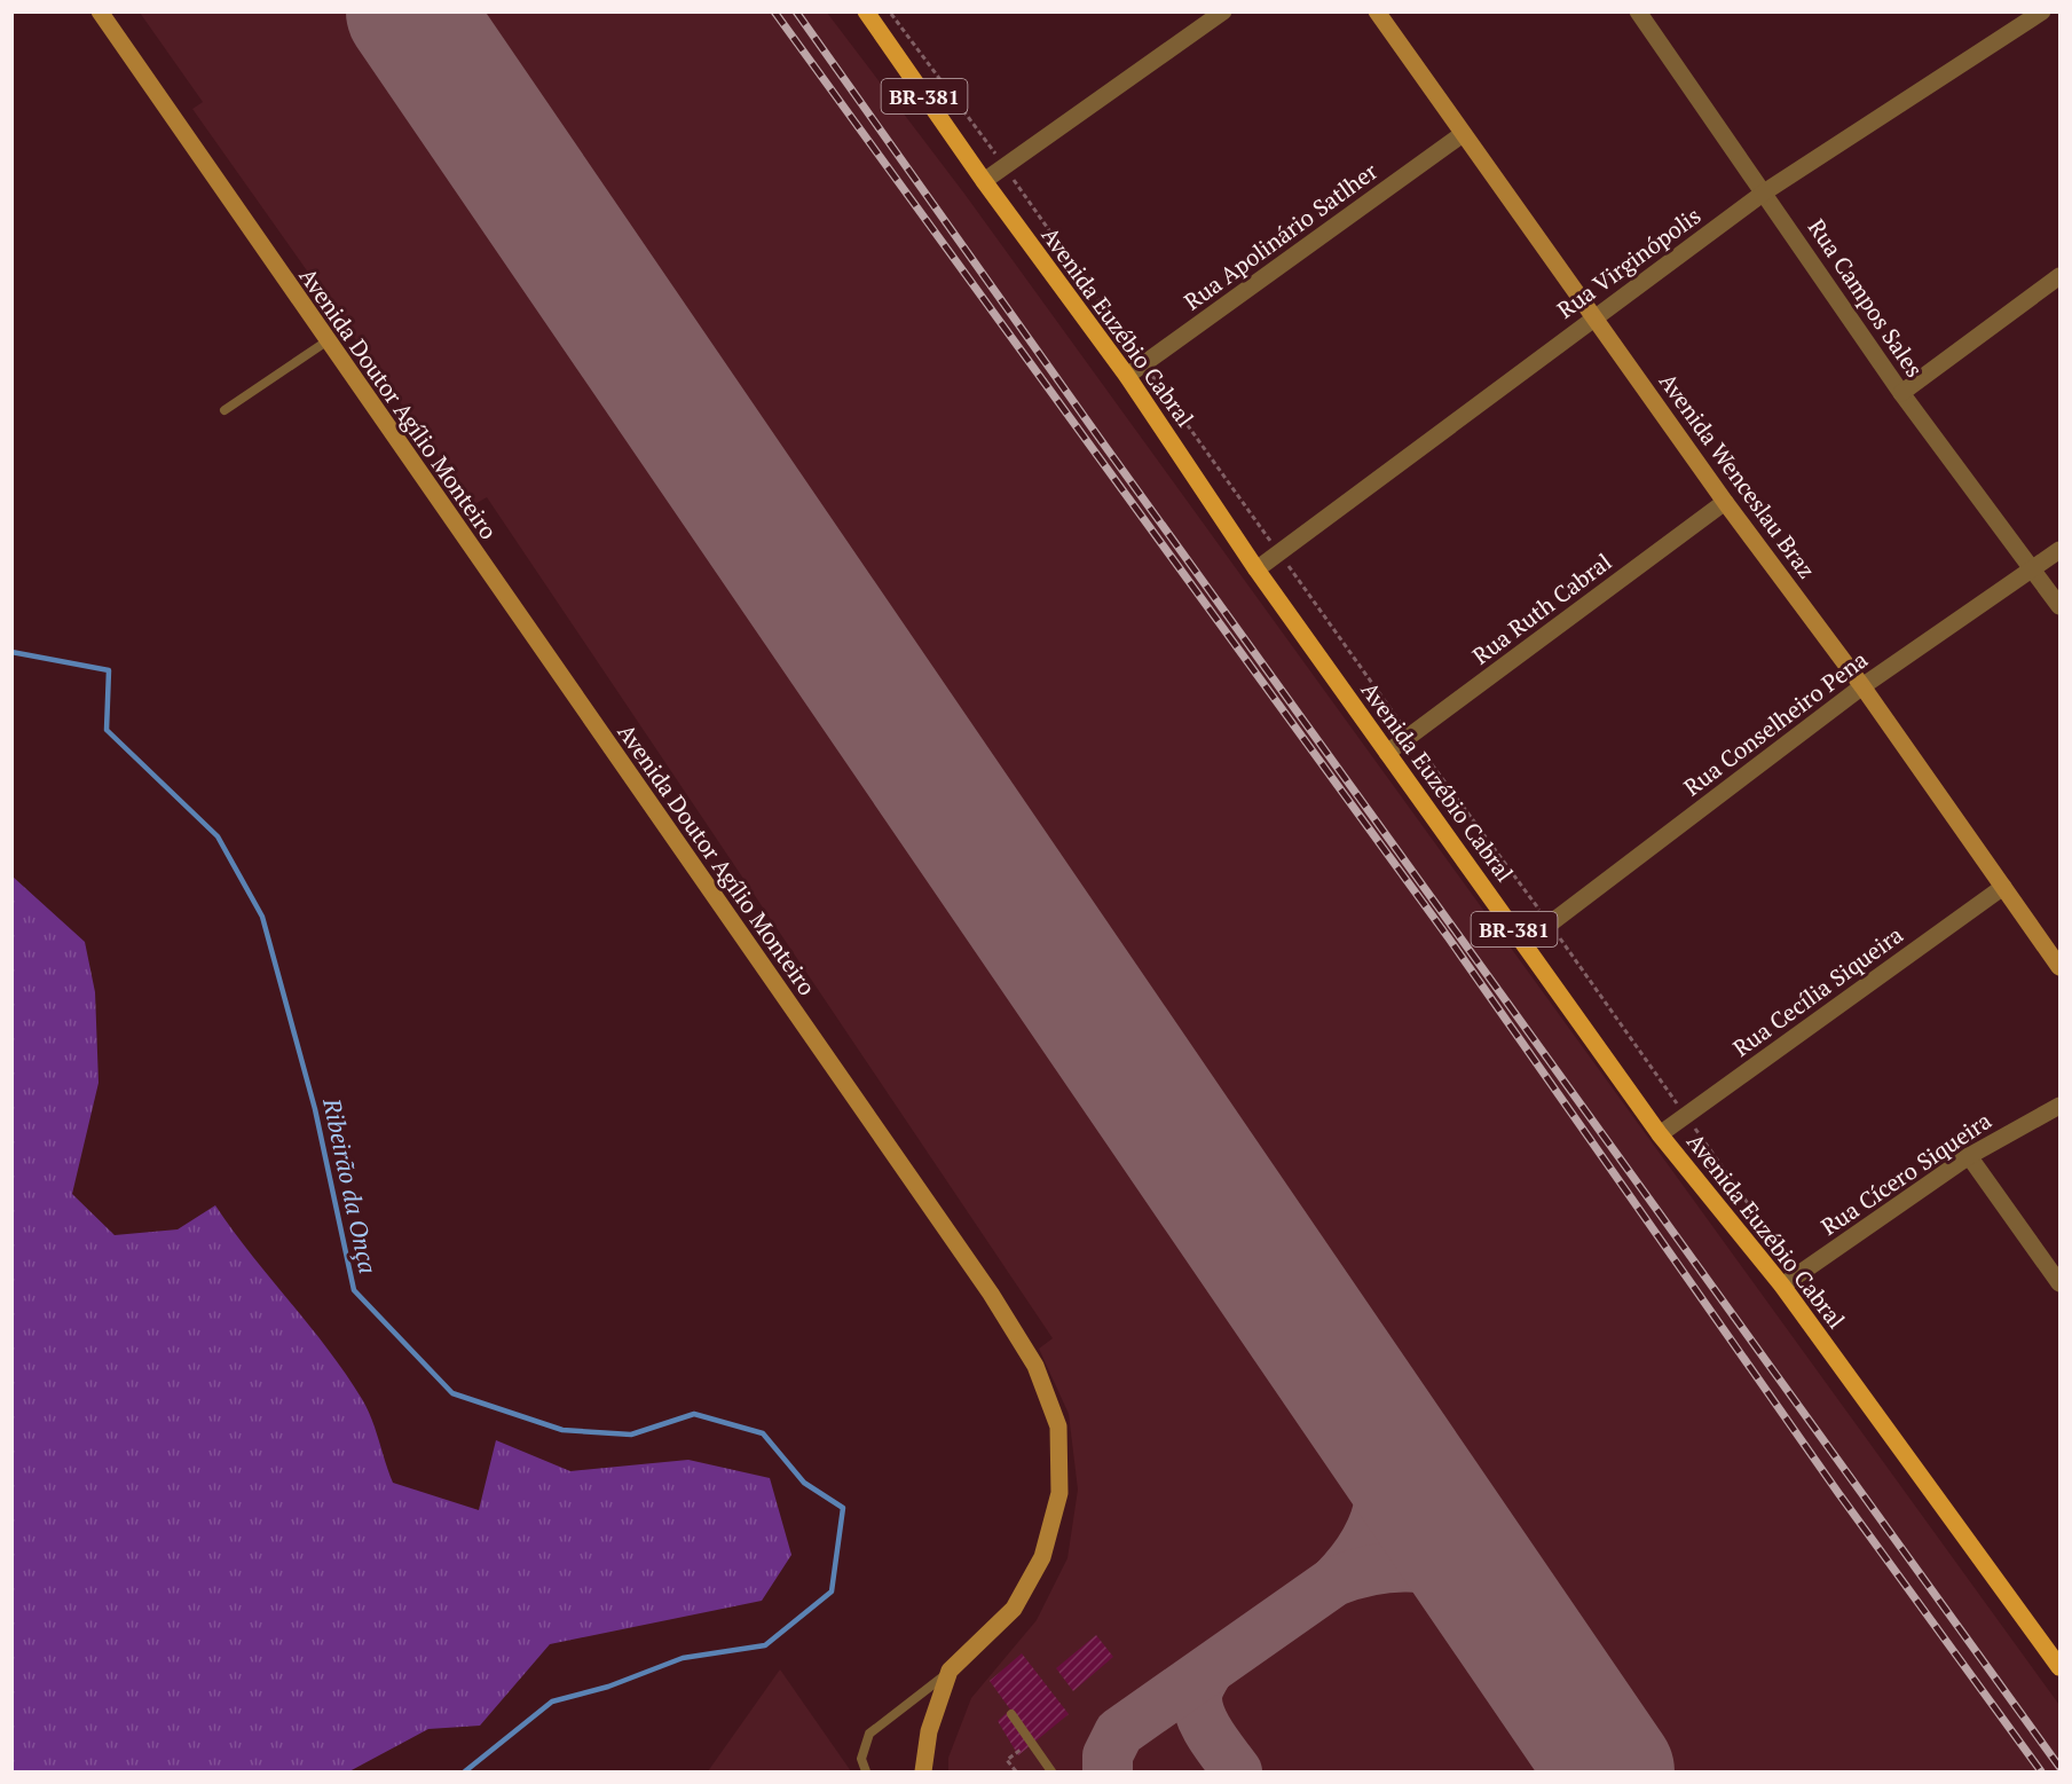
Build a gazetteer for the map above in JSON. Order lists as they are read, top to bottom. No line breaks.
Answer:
{"streets":{"main road":["BR-381","Avenida Euzébio Cabral"],"street":["Rua Apolinário Satlher","Rua Virginópolis","Rua Campos Sales","Avenida Doutor Agílio Monteiro","Avenida Wenceslau Braz","Rua Ruth Cabral","Rua Conselheiro Pena","Rua Cecília Siqueira","Rua Cícero Siqueira"]},"crossings":[["Rua Apolinário Satlher","Avenida Euzébio Cabral"],["Rua Apolinário Satlher","Avenida Wenceslau Braz"],["Rua Virginópolis","Rua Campos Sales"],["Rua Virginópolis","Avenida Euzébio Cabral"],["Rua Virginópolis","Avenida Wenceslau Braz"],["Rua Campos Sales","Rua Conselheiro Pena"],["Avenida Euzébio Cabral","Rua Ruth Cabral"],["Avenida Euzébio Cabral","Rua Conselheiro Pena"],["Avenida Euzébio Cabral","Rua Cecília Siqueira"],["Avenida Euzébio Cabral","Rua Cícero Siqueira"],["Avenida Wenceslau Braz","Rua Ruth Cabral"],["Avenida Wenceslau Braz","Rua Conselheiro Pena"],["Avenida Wenceslau Braz","Rua Cecília Siqueira"]],"water":["Ribeirão da Onça"]}
